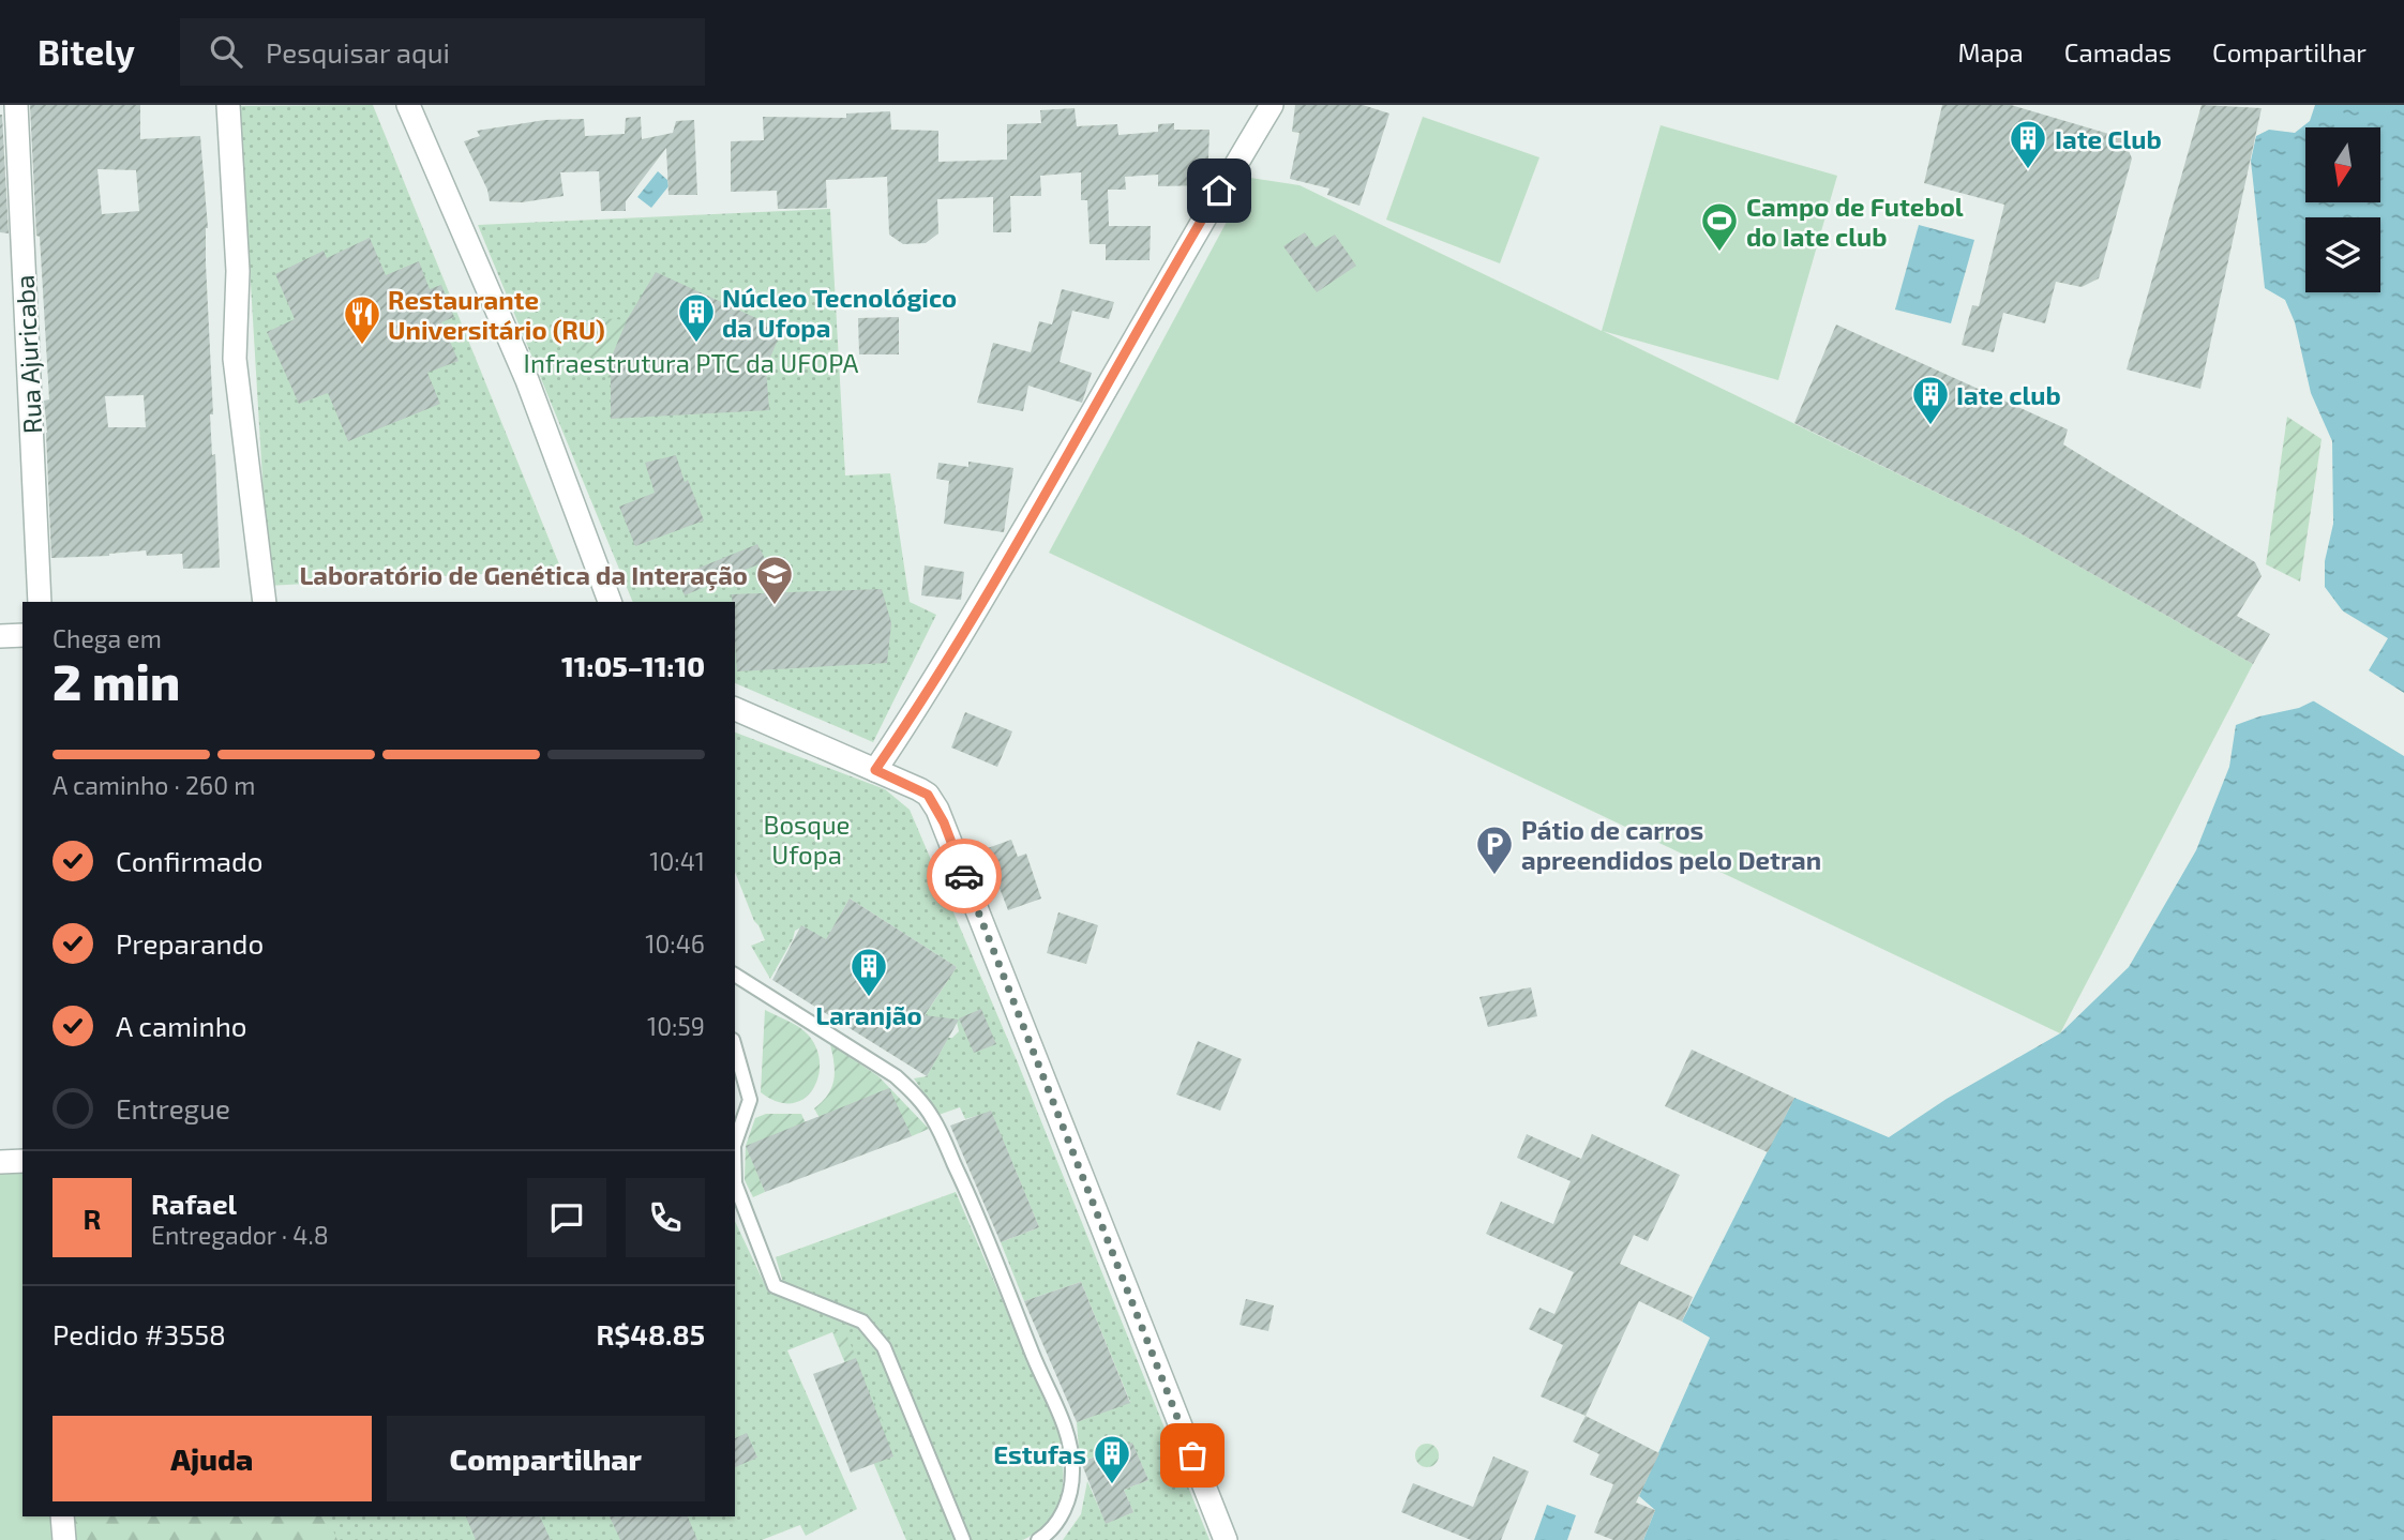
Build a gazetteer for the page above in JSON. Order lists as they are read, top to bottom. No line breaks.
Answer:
{"streets":{"street":["Rua Ajuricaba"]},"parks":["Infraestrutura PTC da UFOPA","Bosque Ufopa"],"places":{"building":["Iate Club","Núcleo Tecnológico da Ufopa","Iate club","Laranjão","Estufas"],"sports":["Campo de Futebol do Iate club"],"restaurant":["Restaurante Universitário (RU)"],"school or university":["Laboratório de Genética da Interação"],"parking":["Pátio de carros apreendidos pelo Detran"]},"north":"bottom","page":{"header":"Bitely","search":"Pesquisar aqui","nav":["Mapa","Camadas","Compartilhar"],"heading":["2 min","Chega em","11:05–11:10"],"panel":["Rafael","Entregador · 4.8","Pedido #3558","R$48.85"],"bar":"A caminho · 260 m","list":[["Confirmado","10:41"],["Preparando","10:46"],["A caminho","10:59"],"Entregue"],"round":"R","buttons":["Ajuda","Compartilhar"]}}
